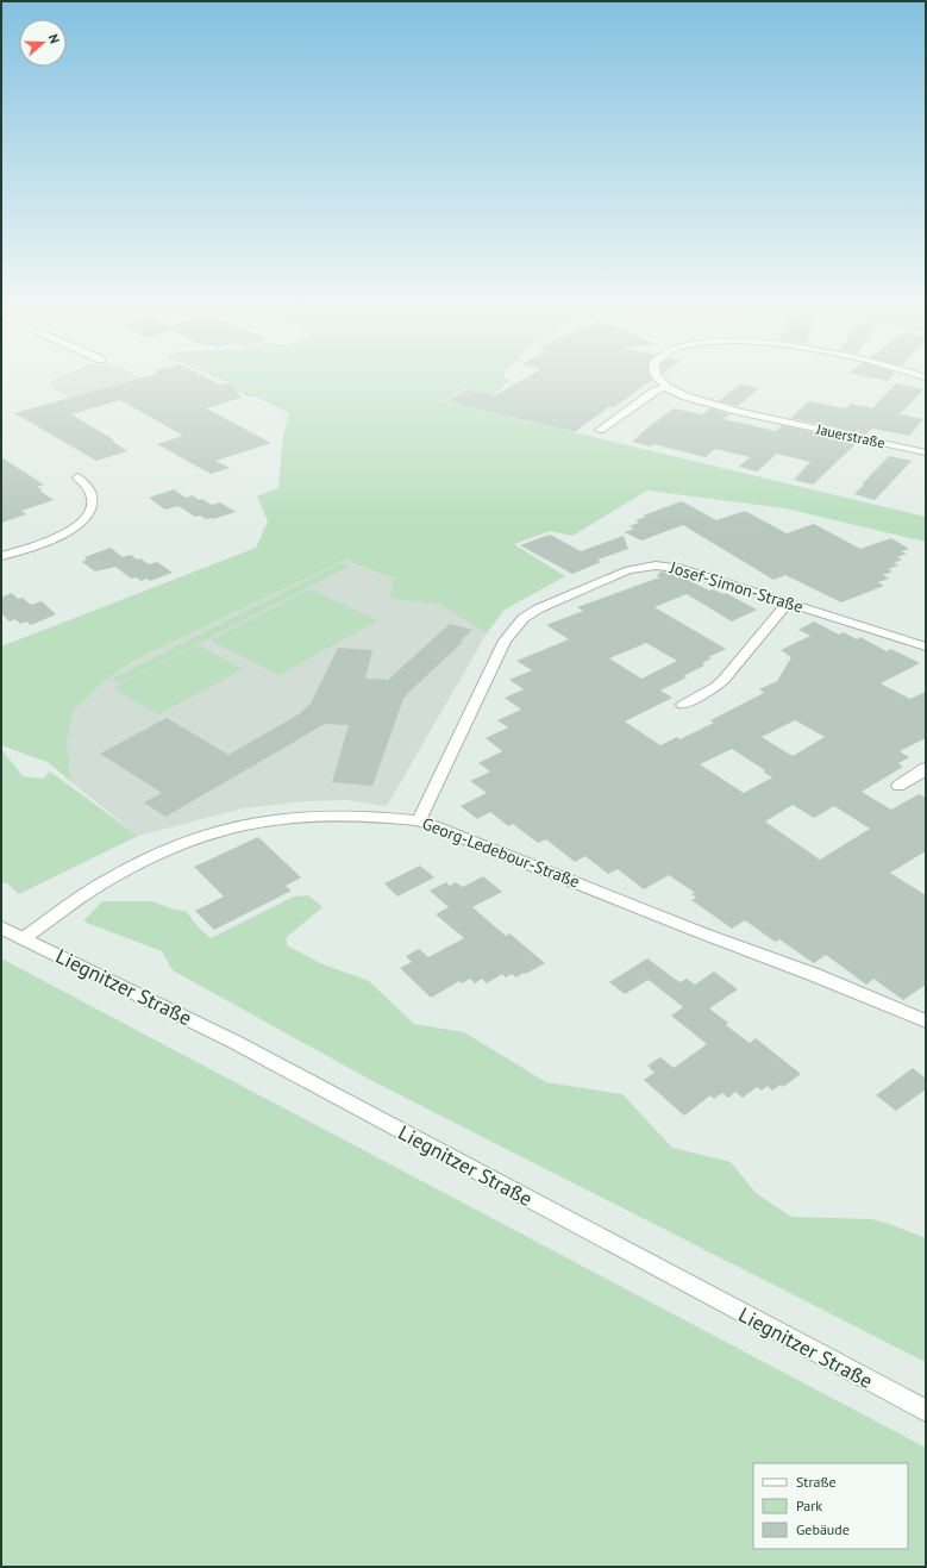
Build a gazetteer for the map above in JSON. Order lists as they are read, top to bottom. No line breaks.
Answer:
{"streets":{"street":["Jauerstraße","Josef-Simon-Straße","Georg-Ledebour-Straße","Liegnitzer Straße"]},"crossings":[["Josef-Simon-Straße","Georg-Ledebour-Straße"],["Georg-Ledebour-Straße","Liegnitzer Straße"]],"legend":["Straße","Park","Gebäude"],"north":"right"}
